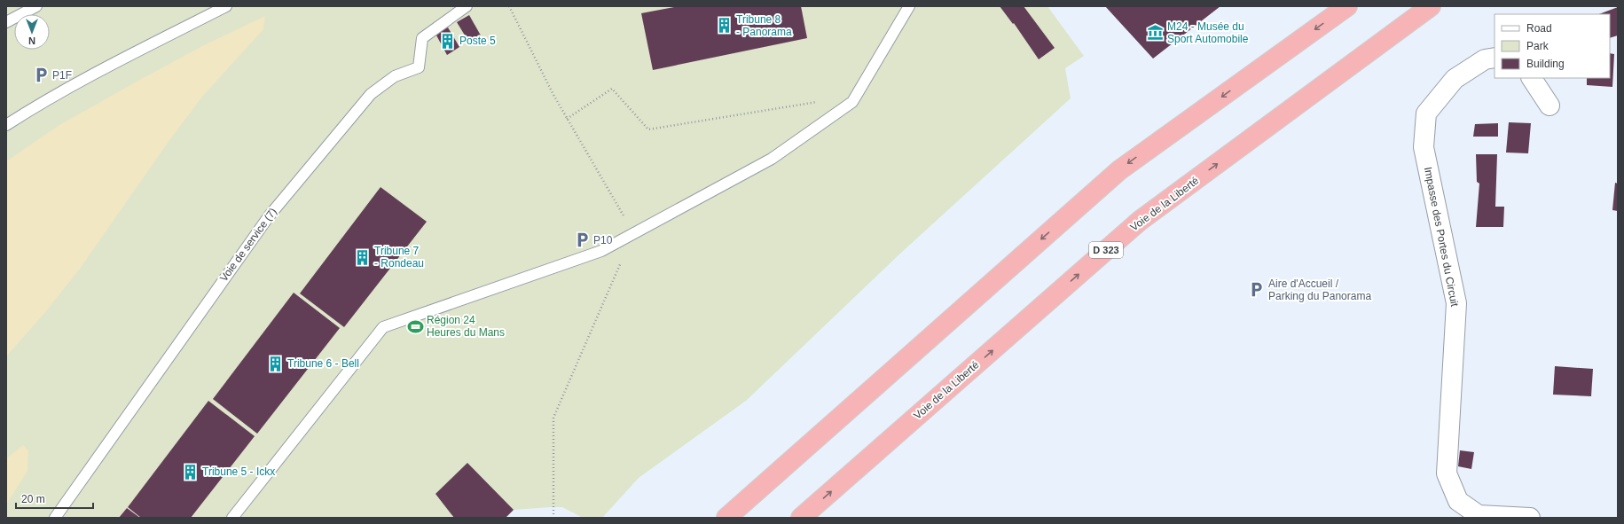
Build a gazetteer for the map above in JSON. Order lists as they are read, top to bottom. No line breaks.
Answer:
{"streets":{"highway":["Voie de la Liberté","D 323"],"street":["Impasse des Portes du Circuit"],"lane":["Voie de service (7)"]},"places":{"building":["Tribune 8 - Panorama","Poste 5","Tribune 7 - Rondeau","Tribune 6 - Bell","Tribune 5 - Ickx"],"museum":["M24 - Musée du Sport Automobile"],"parking":["P1F","P10","Aire d'Accueil / Parking du Panorama"],"sports":["Région 24 Heures du Mans"]},"legend":["Road","Park","Building"],"scale_bar":"20 m","north":"bottom"}
